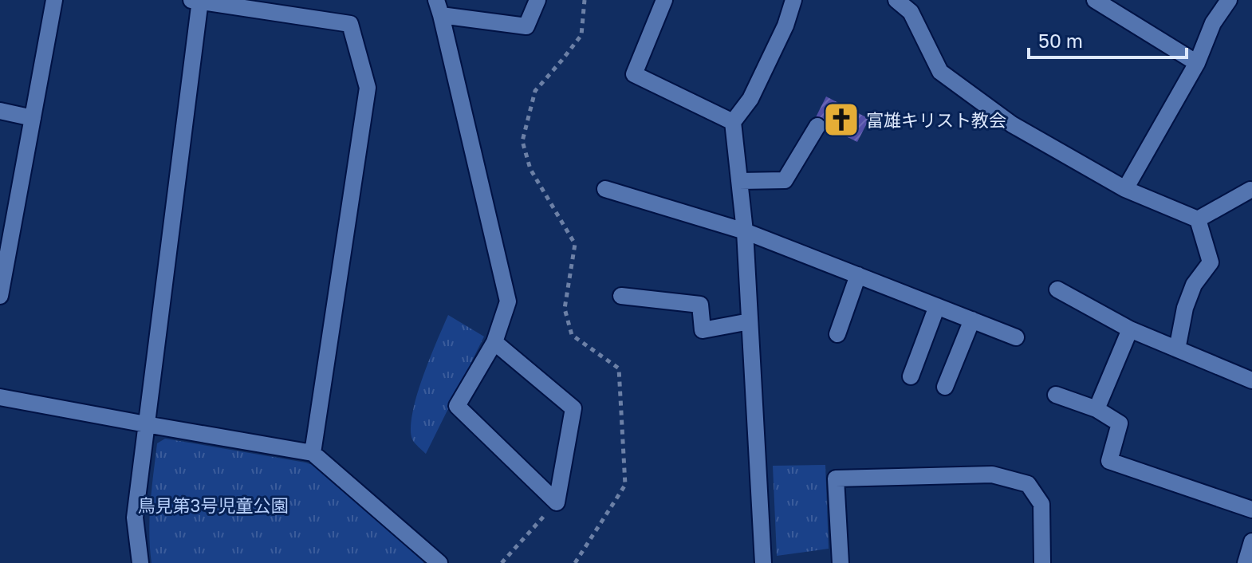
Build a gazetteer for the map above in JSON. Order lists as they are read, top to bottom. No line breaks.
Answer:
{"parks":["鳥見第3号児童公園"],"places":{"church":["富雄キリスト教会"]},"scale_bar":"50 m"}
